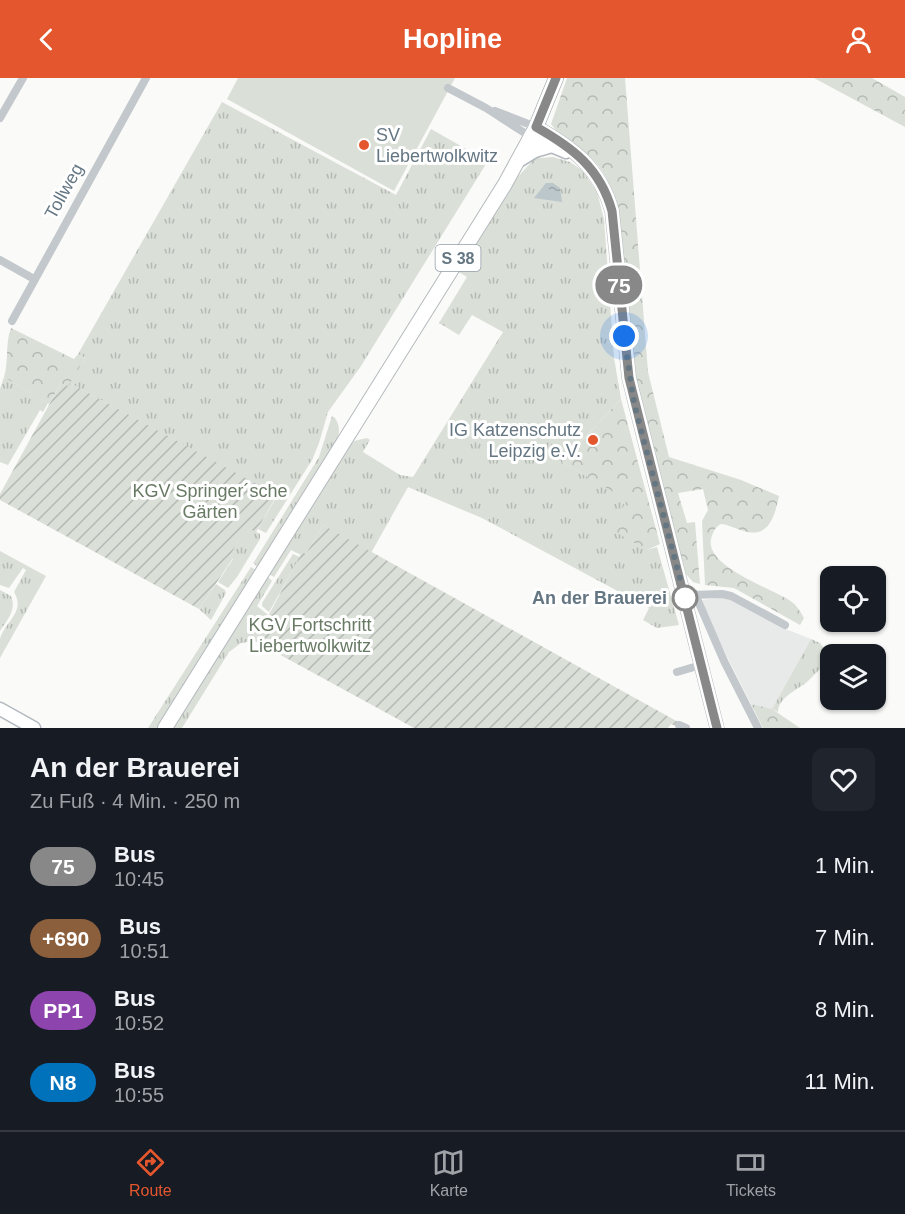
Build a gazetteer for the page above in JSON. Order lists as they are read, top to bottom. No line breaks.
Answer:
{"streets":{"main road":["S 38"],"street":["Tollweg"]},"parks":["KGV Springer´sche Gärten","KGV Fortschritt Liebertwolkwitz"],"places":["SV Liebertwolkwitz","IG Katzenschutz Leipzig e.V.","An der Brauerei"],"lines":["bus line 75"],"page":{"header":"Hopline","on_map":"75","heading":["An der Brauerei","Zu Fuß · 4 Min. · 250 m"],"list":[{"mark":"75","name":"Bus","note":"10:45","value":"1 Min."},{"mark":"+690","name":"Bus","note":"10:51","value":"7 Min."},{"mark":"PP1","name":"Bus","note":"10:52","value":"8 Min."},{"mark":"N8","name":"Bus","note":"10:55","value":"11 Min."}],"tabs":["Route","Karte","Tickets"]}}
